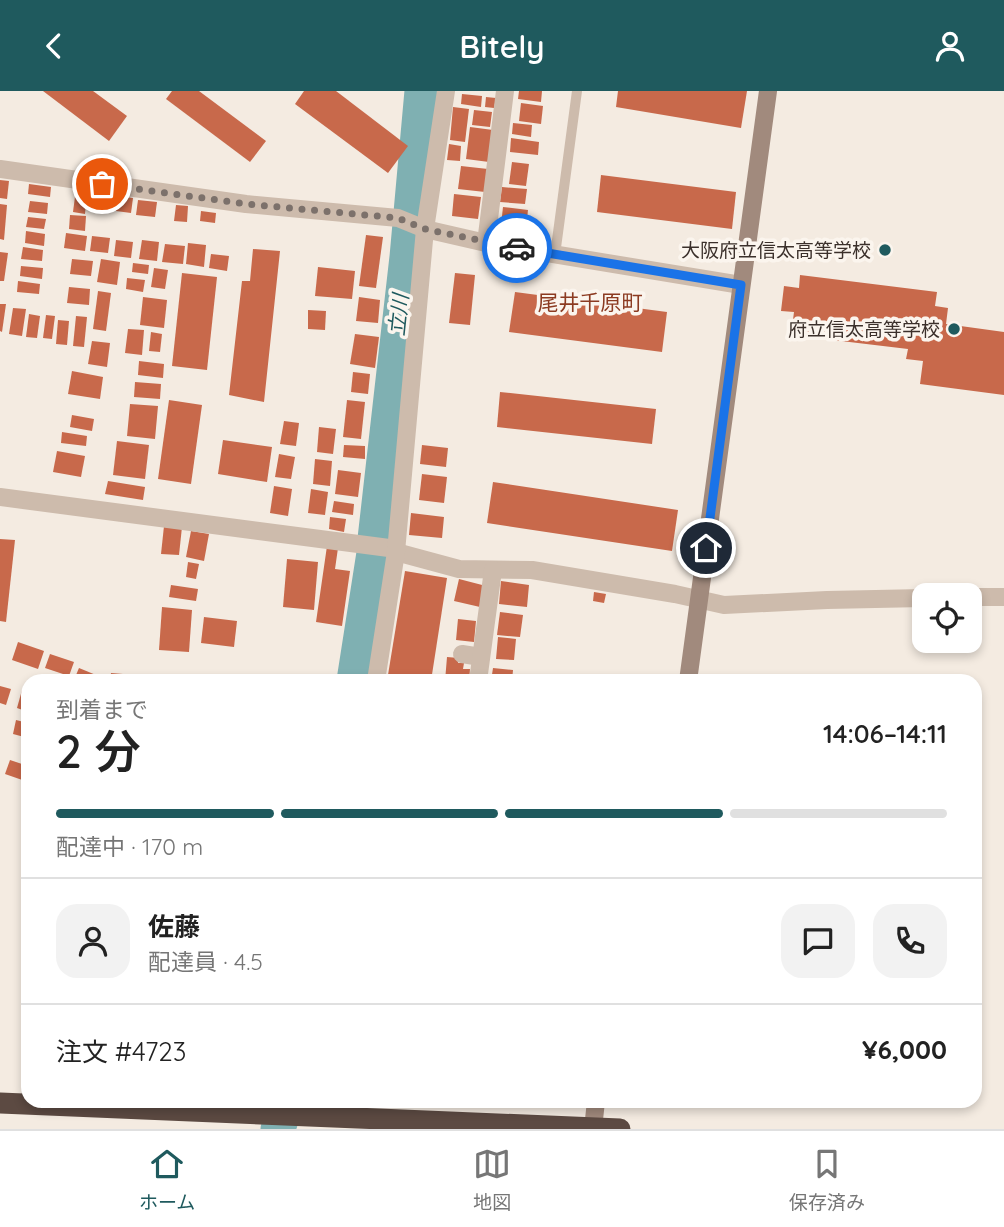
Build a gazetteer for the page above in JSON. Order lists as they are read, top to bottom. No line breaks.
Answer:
{"districts":["尾井千原町"],"water":["立川"],"places":["大阪府立信太高等学校","府立信太高等学校"],"page":{"header":"Bitely","heading":["2 分","到着まで","14:06–14:11"],"panel":["佐藤","配達員 · 4.5","注文 #4723","¥6,000"],"bar":"配達中 · 170 m","tabs":["ホーム","地図","保存済み"]}}
